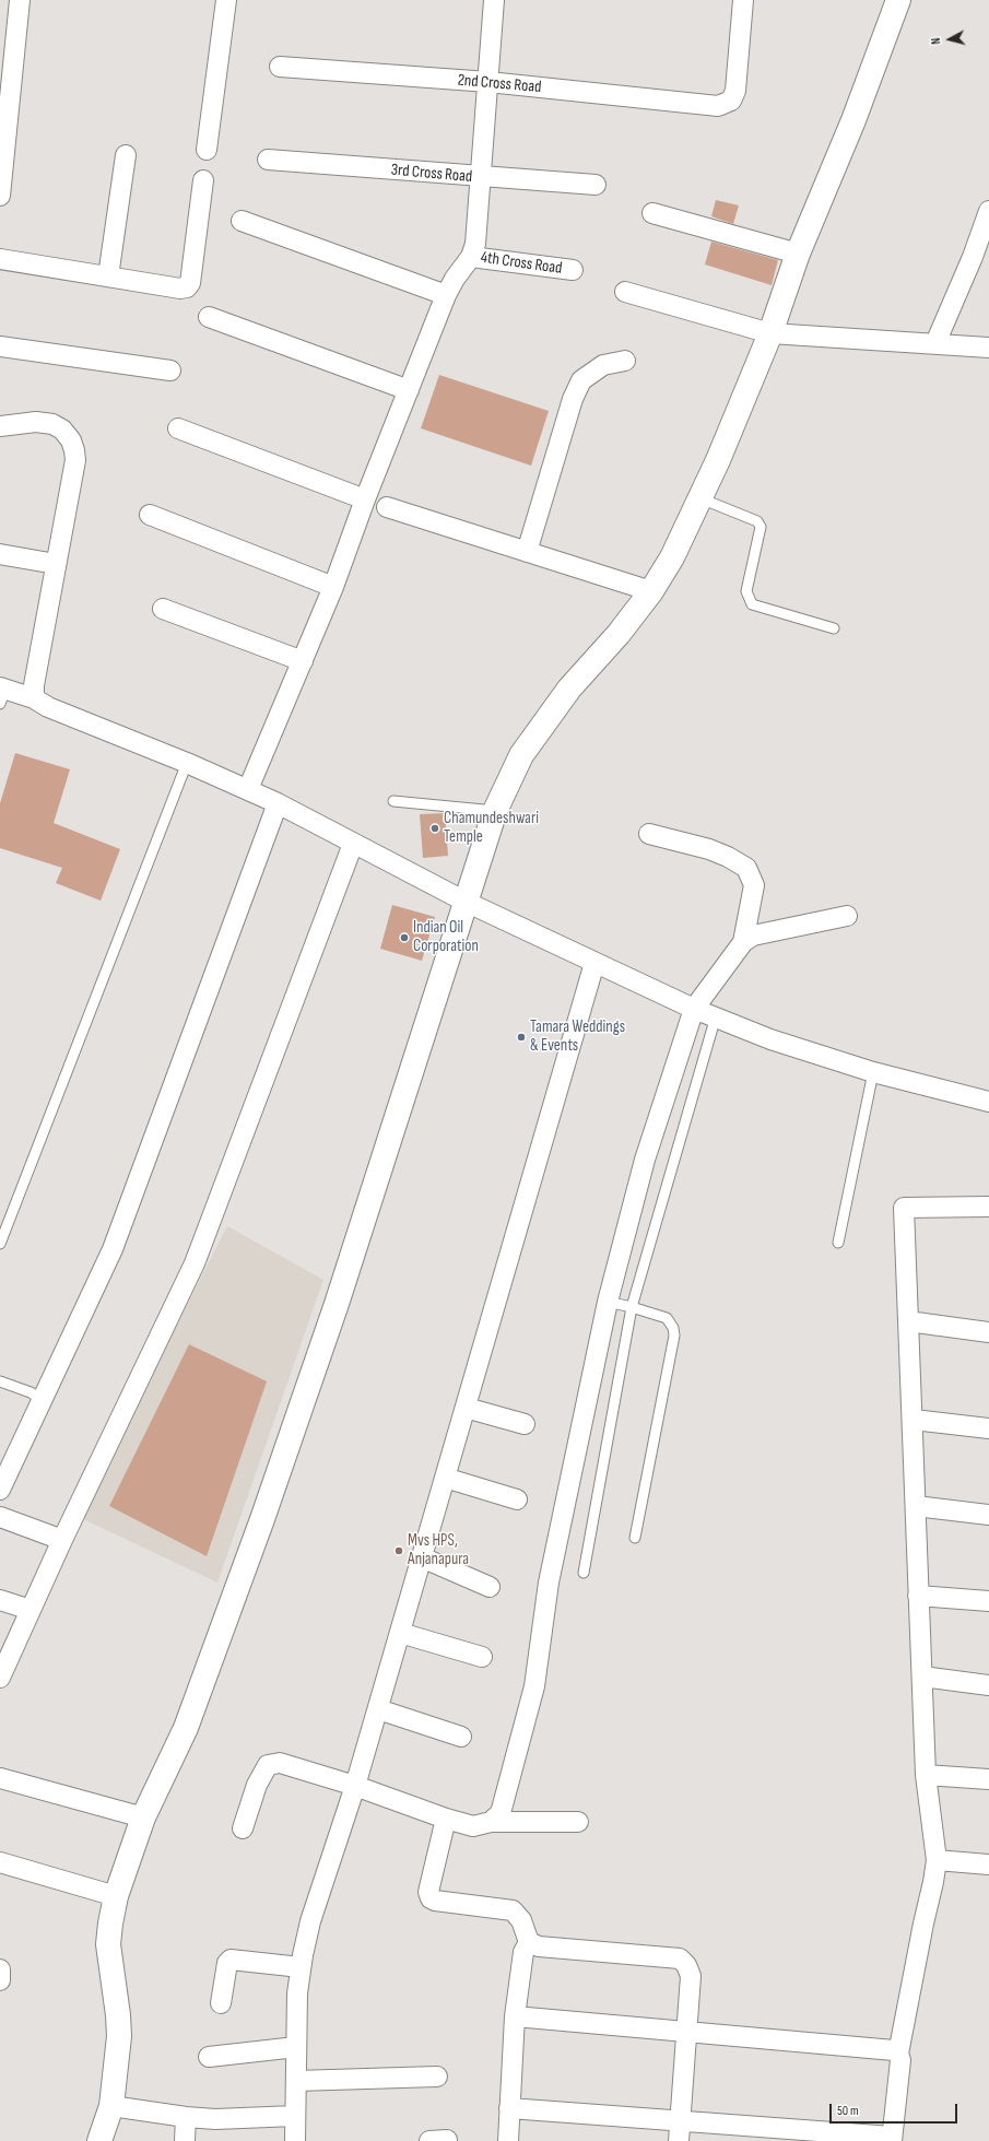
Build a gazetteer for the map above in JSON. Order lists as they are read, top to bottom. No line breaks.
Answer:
{"streets":{"street":["2nd Cross Road","3rd Cross Road","4th Cross Road"]},"places":["Chamundeshwari Temple","Indian Oil Corporation","Tamara Weddings & Events","Mvs HPS, Anjanapura"],"scale_bar":"50 m","north":"left"}
